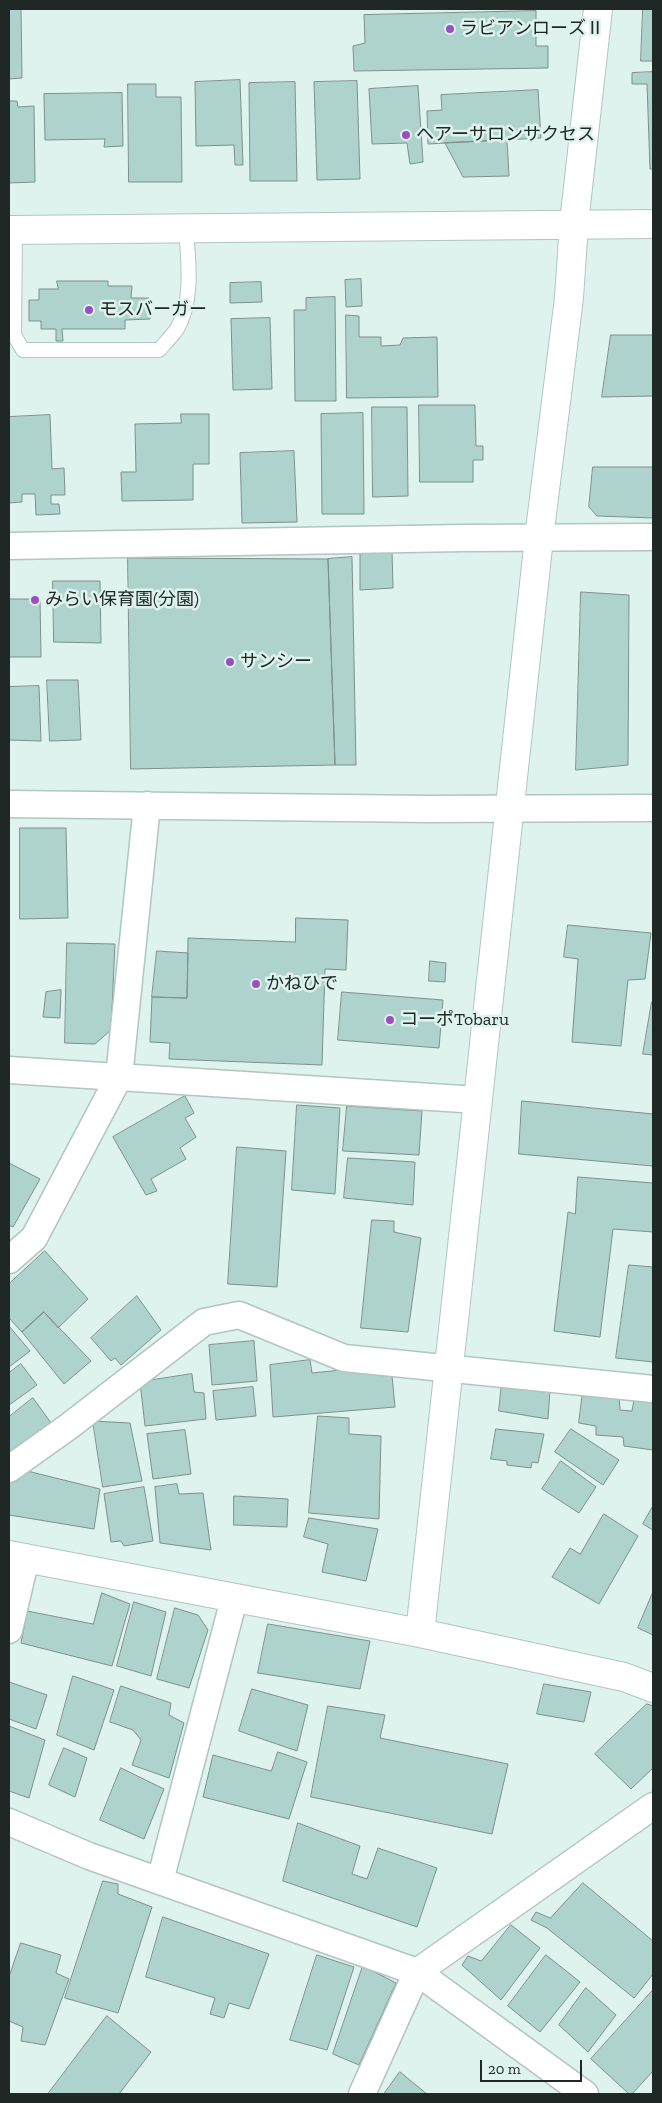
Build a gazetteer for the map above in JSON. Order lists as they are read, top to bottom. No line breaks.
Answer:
{"places":["ラビアンローズⅡ","ヘアーサロンサクセス","モスバーガー","みらい保育園(分園)","サンシー","かねひで","コーポTobaru"],"scale_bar":"20 m"}
